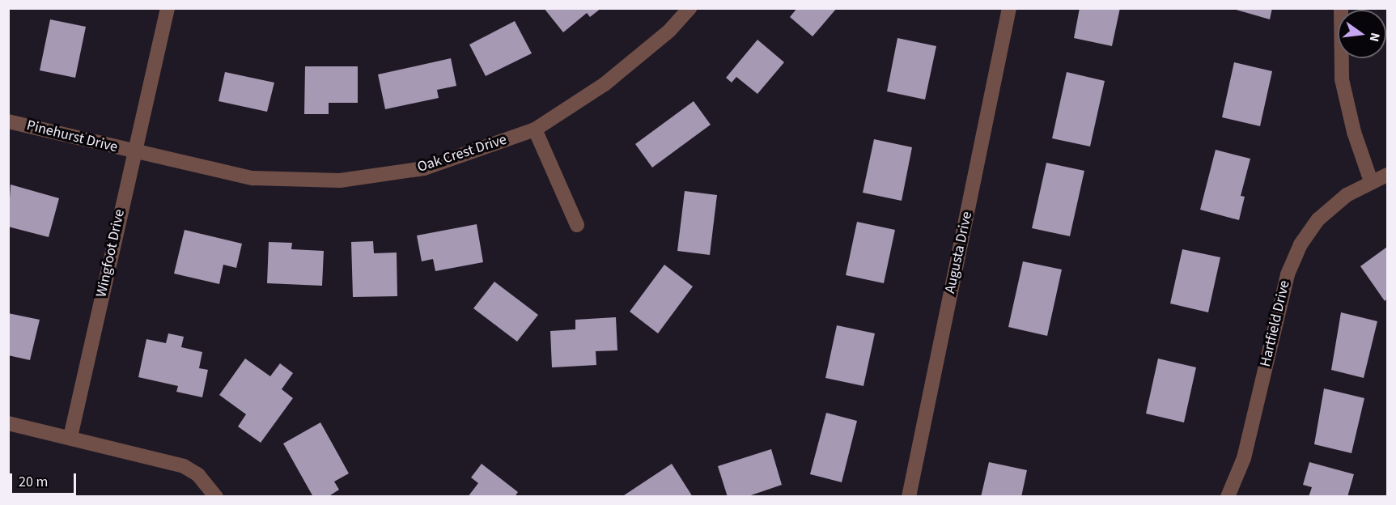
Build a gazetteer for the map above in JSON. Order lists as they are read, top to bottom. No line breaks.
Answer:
{"streets":{"street":["Pinehurst Drive","Oak Crest Drive","Augusta Drive","Wingfoot Drive","Hartfield Drive"]},"crossings":[["Pinehurst Drive","Oak Crest Drive"],["Pinehurst Drive","Wingfoot Drive"],["Oak Crest Drive","Wingfoot Drive"]],"scale_bar":"20 m","north":"right"}
